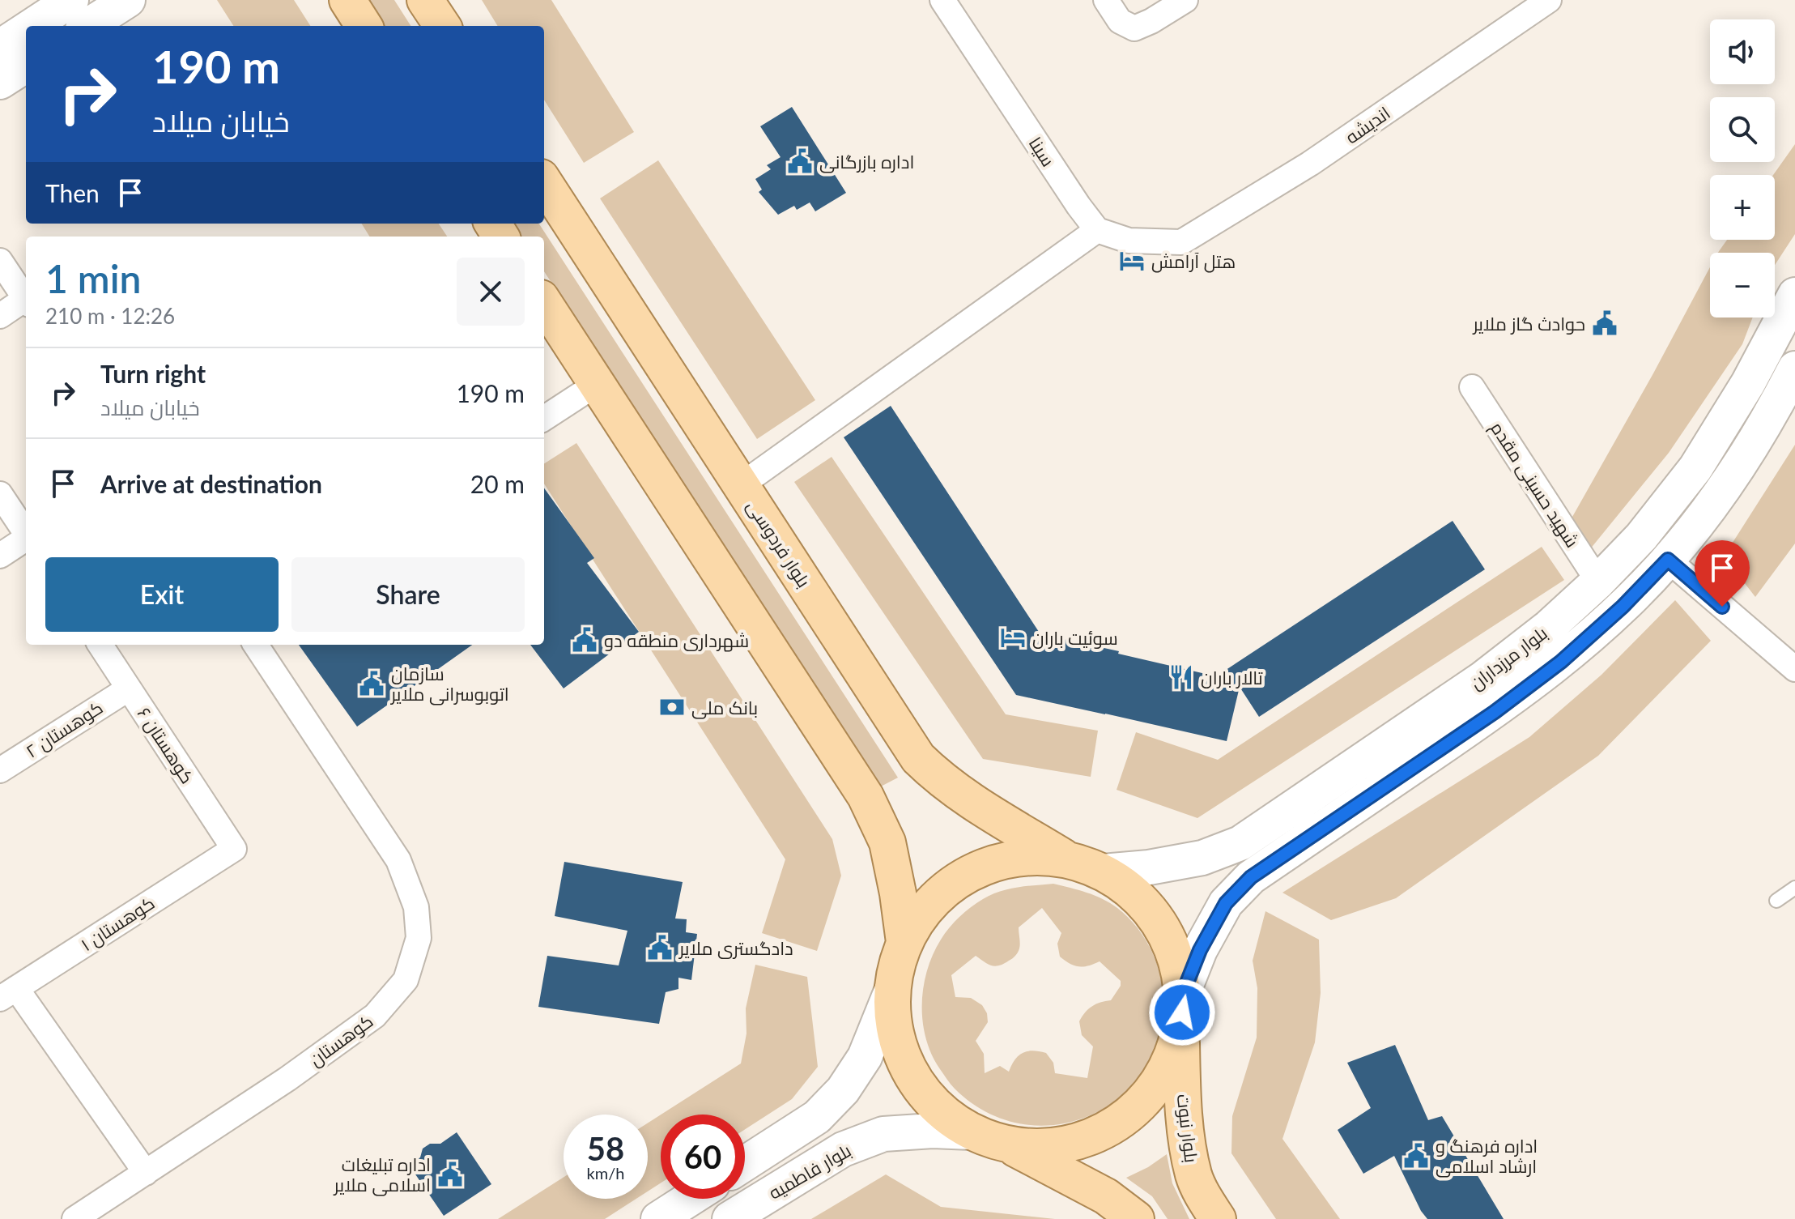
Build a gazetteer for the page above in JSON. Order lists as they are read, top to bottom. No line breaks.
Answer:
{"streets":{"main road":["بلوار فردوسی","بلوار مرزداران","بلوار نبوت","بلوار فاطمیه"],"street":["اندیشه","سینا","شهید حسینی مقدم","کوهستان ۲","کوهستان ۶","کوهستان ۱","کوهستان"]},"crossings":[["اندیشه","سینا"],["شهید حسینی مقدم","بلوار مرزداران"],["کوهستان ۲","کوهستان ۶"],["کوهستان ۶","کوهستان ۱"]],"places":{"public building":["اداره بازرگانی","حوادث گاز ملایر","شهرداری منطقه دو","سازمان اتوبوسرانی ملایر","دادگستری ملایر","اداره فرهنگ و ارشاد اسلامی","اداره تبلیغات اسلامی ملایر"],"hotel":["هتل آرامش","سوئیت باران"],"restaurant":["تالار باران"],"bank":["بانک ملی"]},"page":{"map_buttons":["+","−"],"turn":["190 m","خیابان میلاد"],"then":"Then","heading":["1 min","210 m · 12:26"],"list":[{"name":"Turn right","note":"خیابان میلاد","value":"190 m"},{"name":"Arrive at destination","value":"20 m"}],"buttons":["Exit","Share"],"speed":"58 km/h","limit":"60"}}
